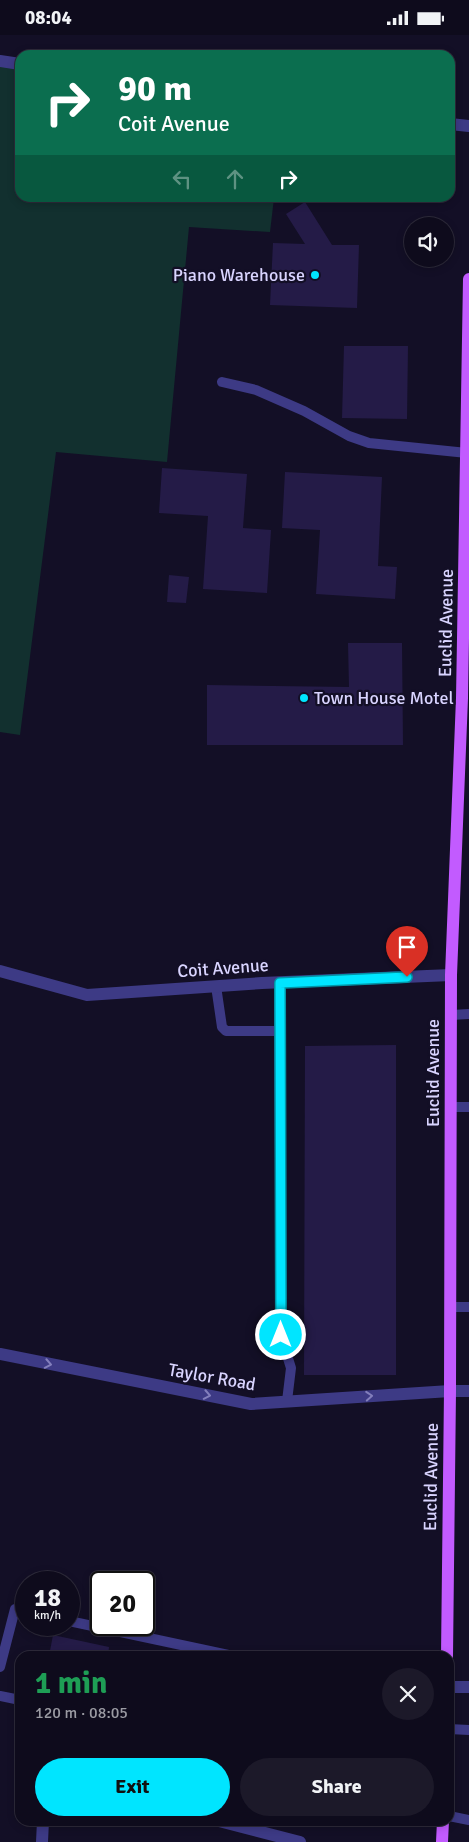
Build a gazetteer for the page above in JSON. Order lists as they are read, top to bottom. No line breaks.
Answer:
{"streets":{"main road":["Euclid Avenue"],"street":["Coit Avenue","Taylor Road"]},"crossings":[["Euclid Avenue","Coit Avenue"],["Euclid Avenue","Taylor Road"]],"one_way":["Taylor Road"],"places":["Piano Warehouse","Town House Motel"],"page":{"status":"08:04","turn":["90 m","Coit Avenue"],"speed":"18 km/h","limit":"20","heading":["1 min","120 m · 08:05"],"buttons":["Exit","Share"]}}
